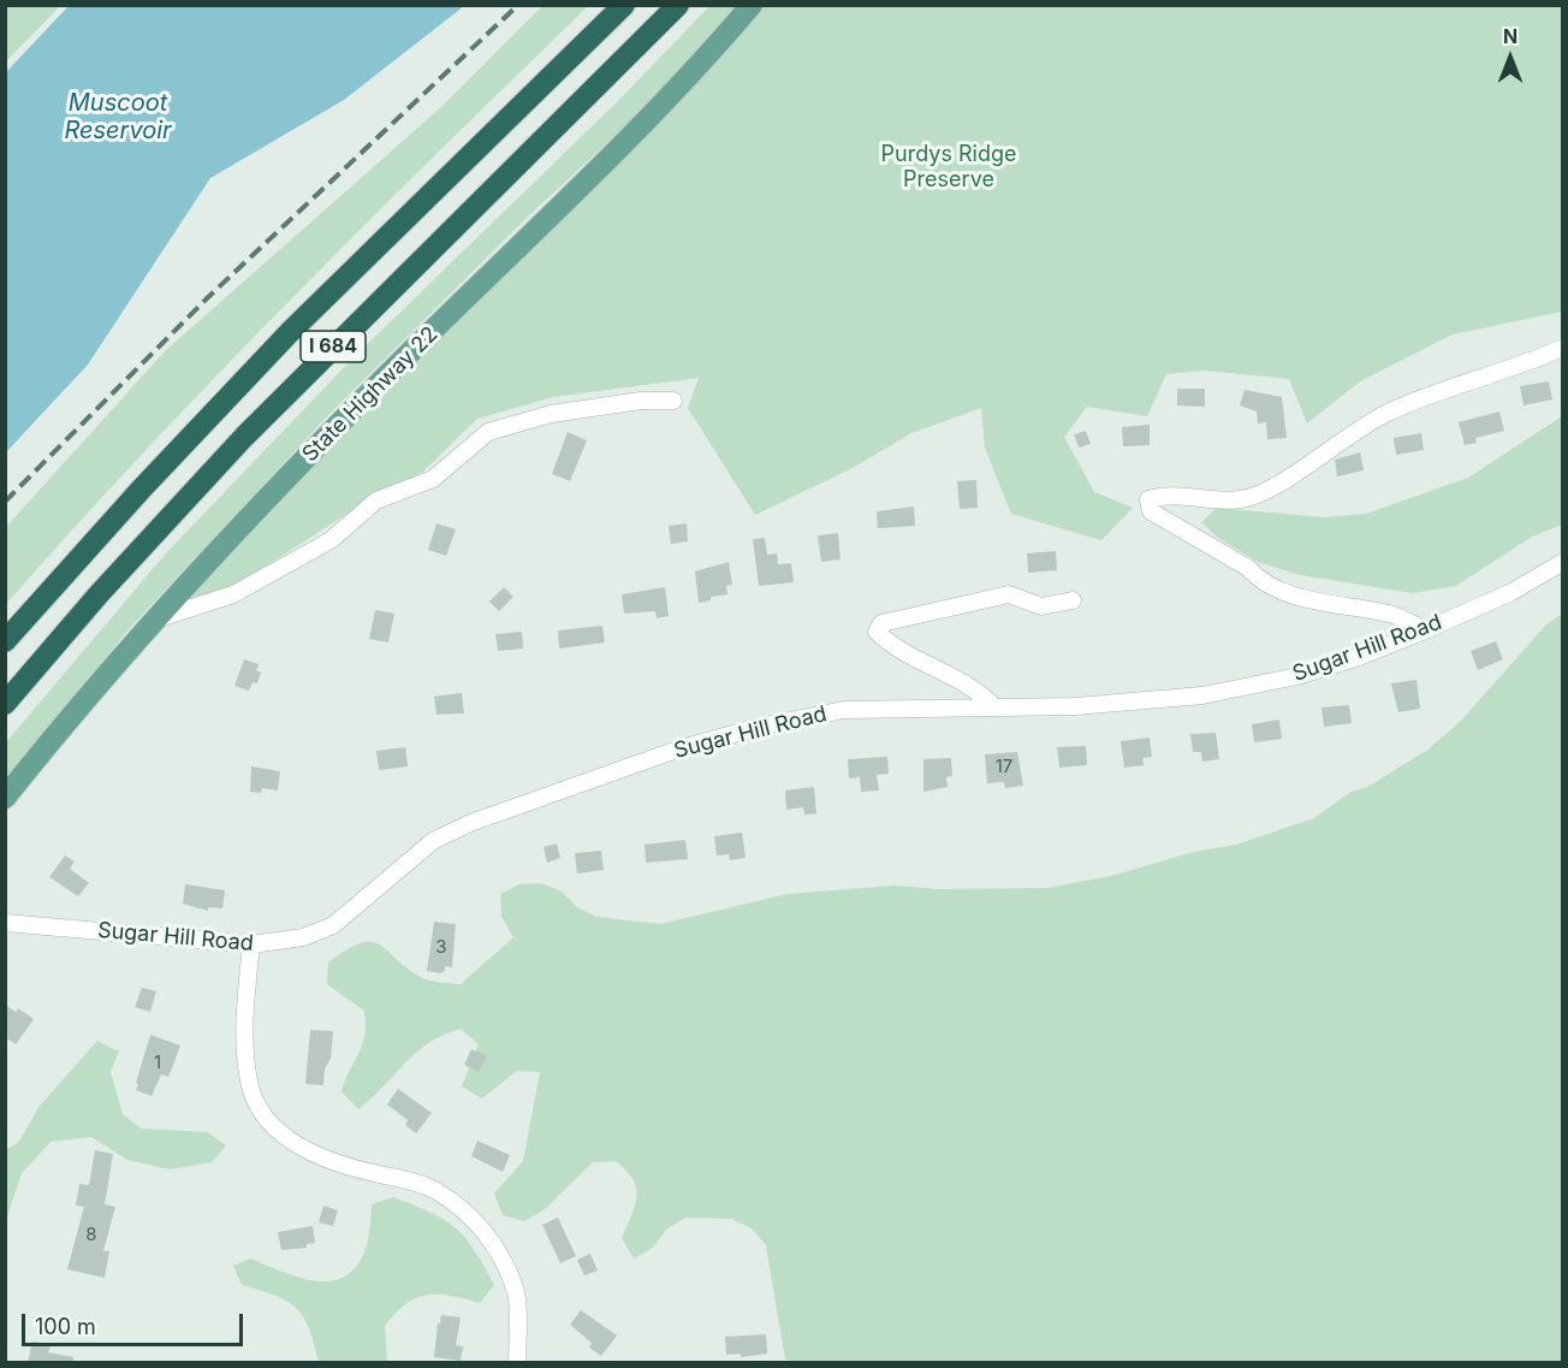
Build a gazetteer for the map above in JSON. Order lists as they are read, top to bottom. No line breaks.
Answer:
{"streets":{"highway":["I 684"],"main road":["State Highway 22"],"street":["Sugar Hill Road"]},"water":["Muscoot Reservoir"],"parks":["Purdys Ridge Preserve"],"house_numbers":["17","3","1","8"],"scale_bar":"100 m","north":"top"}
